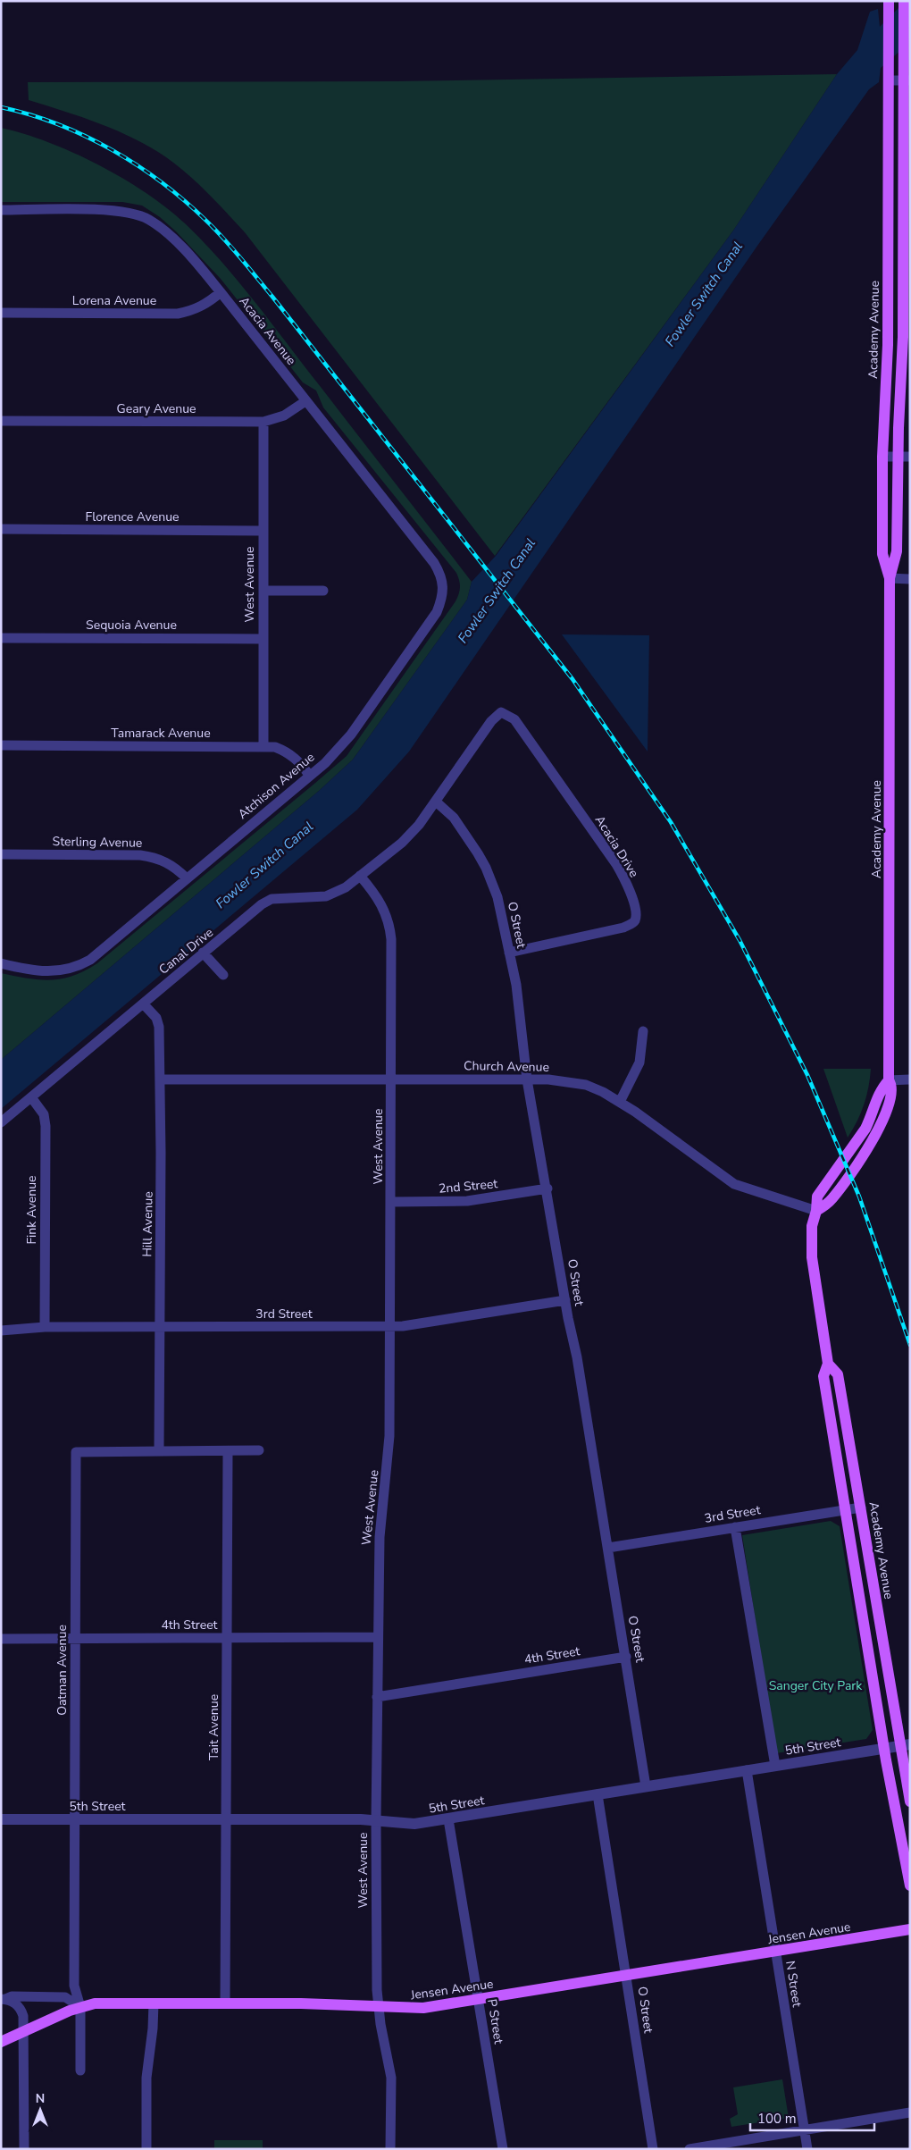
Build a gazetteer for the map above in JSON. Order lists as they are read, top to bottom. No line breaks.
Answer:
{"streets":{"main road":["Academy Avenue","Jensen Avenue"],"street":["Lorena Avenue","Acacia Avenue","Geary Avenue","Florence Avenue","West Avenue","Sequoia Avenue","Tamarack Avenue","Atchison Avenue","Sterling Avenue","Acacia Drive","O Street","Canal Drive","Church Avenue","2nd Street","Fink Avenue","Hill Avenue","3rd Street","4th Street","Oatman Avenue","Tait Avenue","5th Street","N Street","P Street"]},"crossings":[["Lorena Avenue","Acacia Avenue"],["Academy Avenue","Church Avenue"],["Academy Avenue","3rd Street"],["Academy Avenue","5th Street"],["Acacia Avenue","Geary Avenue"],["Acacia Avenue","Atchison Avenue"],["Geary Avenue","West Avenue"],["Florence Avenue","West Avenue"],["West Avenue","Sequoia Avenue"],["West Avenue","Tamarack Avenue"],["West Avenue","Canal Drive"],["West Avenue","Church Avenue"],["West Avenue","2nd Street"],["West Avenue","3rd Street"],["West Avenue","4th Street"],["West Avenue","5th Street"],["West Avenue","Jensen Avenue"],["Tamarack Avenue","Atchison Avenue"],["Atchison Avenue","Sterling Avenue"],["Acacia Drive","O Street"],["Acacia Drive","Canal Drive"],["O Street","Canal Drive"],["O Street","Church Avenue"],["O Street","2nd Street"],["O Street","3rd Street"],["O Street","4th Street"],["O Street","5th Street"],["O Street","Jensen Avenue"],["Canal Drive","Fink Avenue"],["Canal Drive","Hill Avenue"],["Church Avenue","Hill Avenue"],["Fink Avenue","3rd Street"],["Hill Avenue","3rd Street"],["Hill Avenue","Oatman Avenue"],["4th Street","Oatman Avenue"],["4th Street","Tait Avenue"],["Oatman Avenue","Tait Avenue"],["Oatman Avenue","5th Street"],["Oatman Avenue","Jensen Avenue"],["Tait Avenue","5th Street"],["Tait Avenue","Jensen Avenue"],["5th Street","N Street"],["5th Street","P Street"],["Jensen Avenue","N Street"],["Jensen Avenue","P Street"]],"water":["Fowler Switch Canal"],"parks":["Sanger City Park"],"scale_bar":"100 m","north":"top"}
